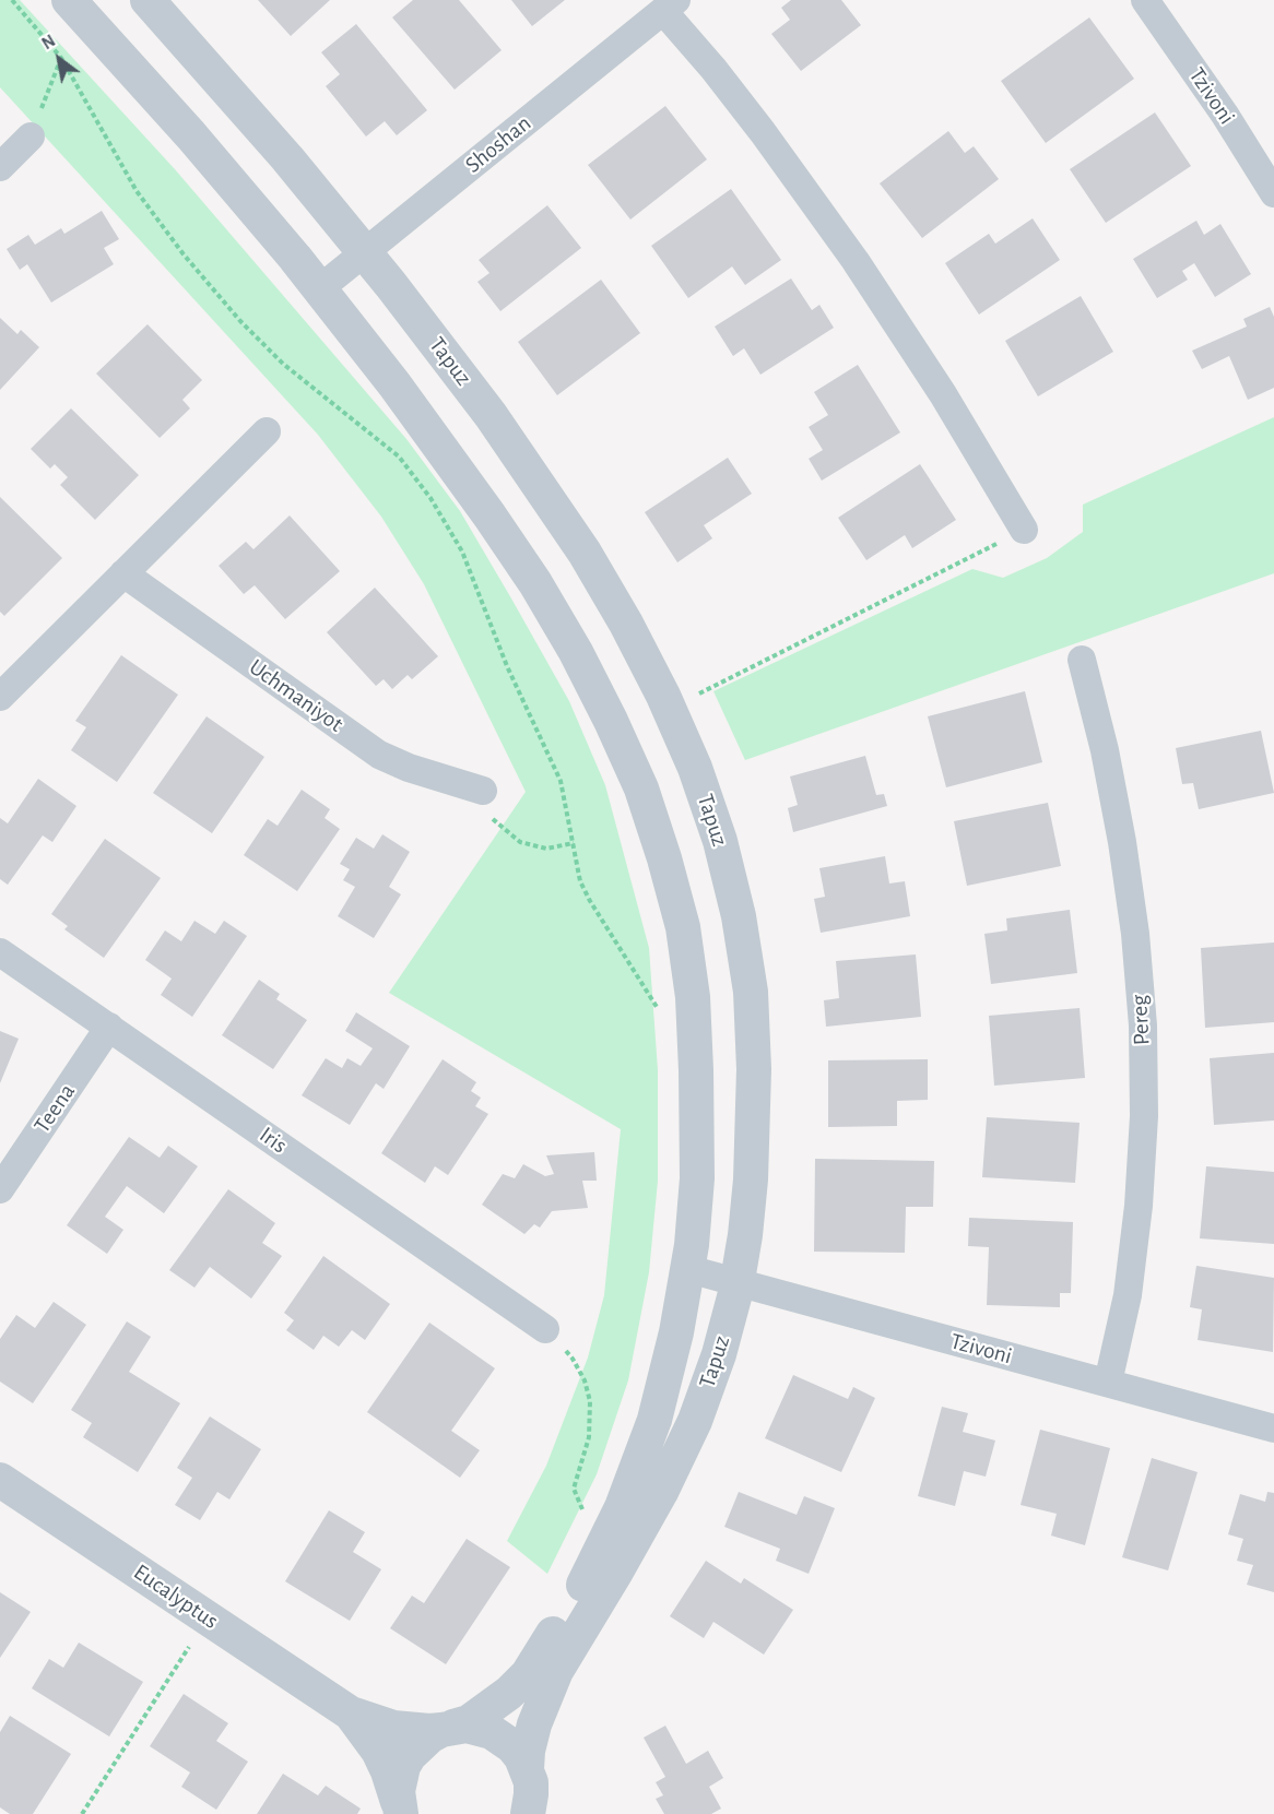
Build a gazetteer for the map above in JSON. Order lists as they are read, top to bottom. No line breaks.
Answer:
{"streets":{"street":["Tzivoni","Shoshan","Tapuz","Uchmaniyot","Pereg","Teena","Iris","Eucalyptus"]},"crossings":[["Tzivoni","Tapuz"],["Tzivoni","Pereg"],["Shoshan","Tapuz"],["Tapuz","Eucalyptus"],["Teena","Iris"]],"north":"top left"}
